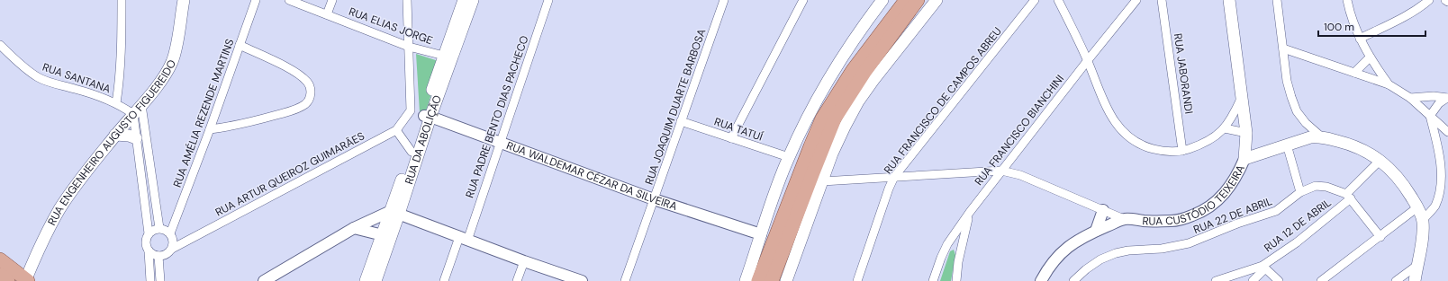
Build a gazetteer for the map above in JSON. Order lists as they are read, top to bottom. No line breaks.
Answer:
{"streets":{"main road":["RUA DA ABOLIÇÃO","RUA ENGENHEIRO AUGUSTO FIGUEREIDO","RUA CUSTÓDIO TEIXEIRA"],"street":["RUA ELIAS JORGE","RUA JABORANDI","RUA SANTANA","RUA FRANCISCO DE CAMPOS ABREU","RUA JOAQUIM DUARTE BARBOSA","RUA AMÉLIA REZENDE MARTINS","RUA PADRE BENTO DIAS PACHECO","RUA TATUÍ","RUA FRANCISCO BIANCHINI","RUA ARTUR QUEIROZ GUIMARÃES","RUA WALDEMAR CÉZAR DA SILVEIRA","RUA 22 DE ABRIL","RUA 12 DE ABRIL"]},"crossings":[["RUA ELIAS JORGE","RUA DA ABOLIÇÃO"],["RUA ELIAS JORGE","RUA ARTUR QUEIROZ GUIMARÃES"],["RUA SANTANA","RUA ENGENHEIRO AUGUSTO FIGUEREIDO"],["RUA JOAQUIM DUARTE BARBOSA","RUA TATUÍ"],["RUA JOAQUIM DUARTE BARBOSA","RUA WALDEMAR CÉZAR DA SILVEIRA"],["RUA AMÉLIA REZENDE MARTINS","RUA ARTUR QUEIROZ GUIMARÃES"],["RUA PADRE BENTO DIAS PACHECO","RUA WALDEMAR CÉZAR DA SILVEIRA"],["RUA DA ABOLIÇÃO","RUA WALDEMAR CÉZAR DA SILVEIRA"],["RUA 22 DE ABRIL","RUA 12 DE ABRIL"]],"scale_bar":"100 m"}
